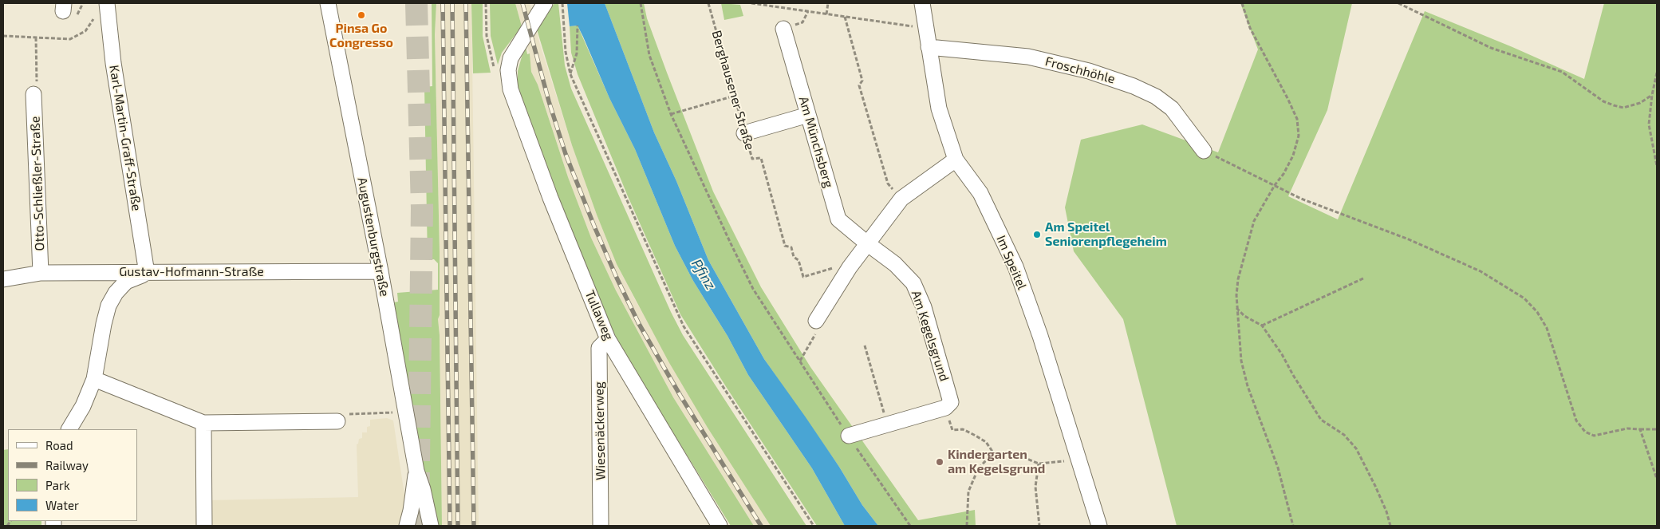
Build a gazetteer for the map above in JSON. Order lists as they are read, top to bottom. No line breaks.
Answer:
{"streets":{"street":["Froschhöhle","Karl-Martin-Graff-Straße","Am Münchsberg","Otto-Schließler-Straße","Augustenburgstraße","Im Speitel","Gustav-Hofmann-Straße","Tullaweg","Am Kegelsgrund","Wiesenäckerweg"],"path":["Berghausener Straße"]},"crossings":[["Froschhöhle","Im Speitel"],["Karl-Martin-Graff-Straße","Gustav-Hofmann-Straße"],["Am Münchsberg","Am Kegelsgrund"],["Otto-Schließler-Straße","Gustav-Hofmann-Straße"],["Augustenburgstraße","Gustav-Hofmann-Straße"],["Tullaweg","Wiesenäckerweg"]],"water":["Pfinz"],"places":["Pinsa Go Congresso","Am Speitel Seniorenpflegeheim","Kindergarten am Kegelsgrund"],"legend":["Road","Railway","Park","Water"]}
